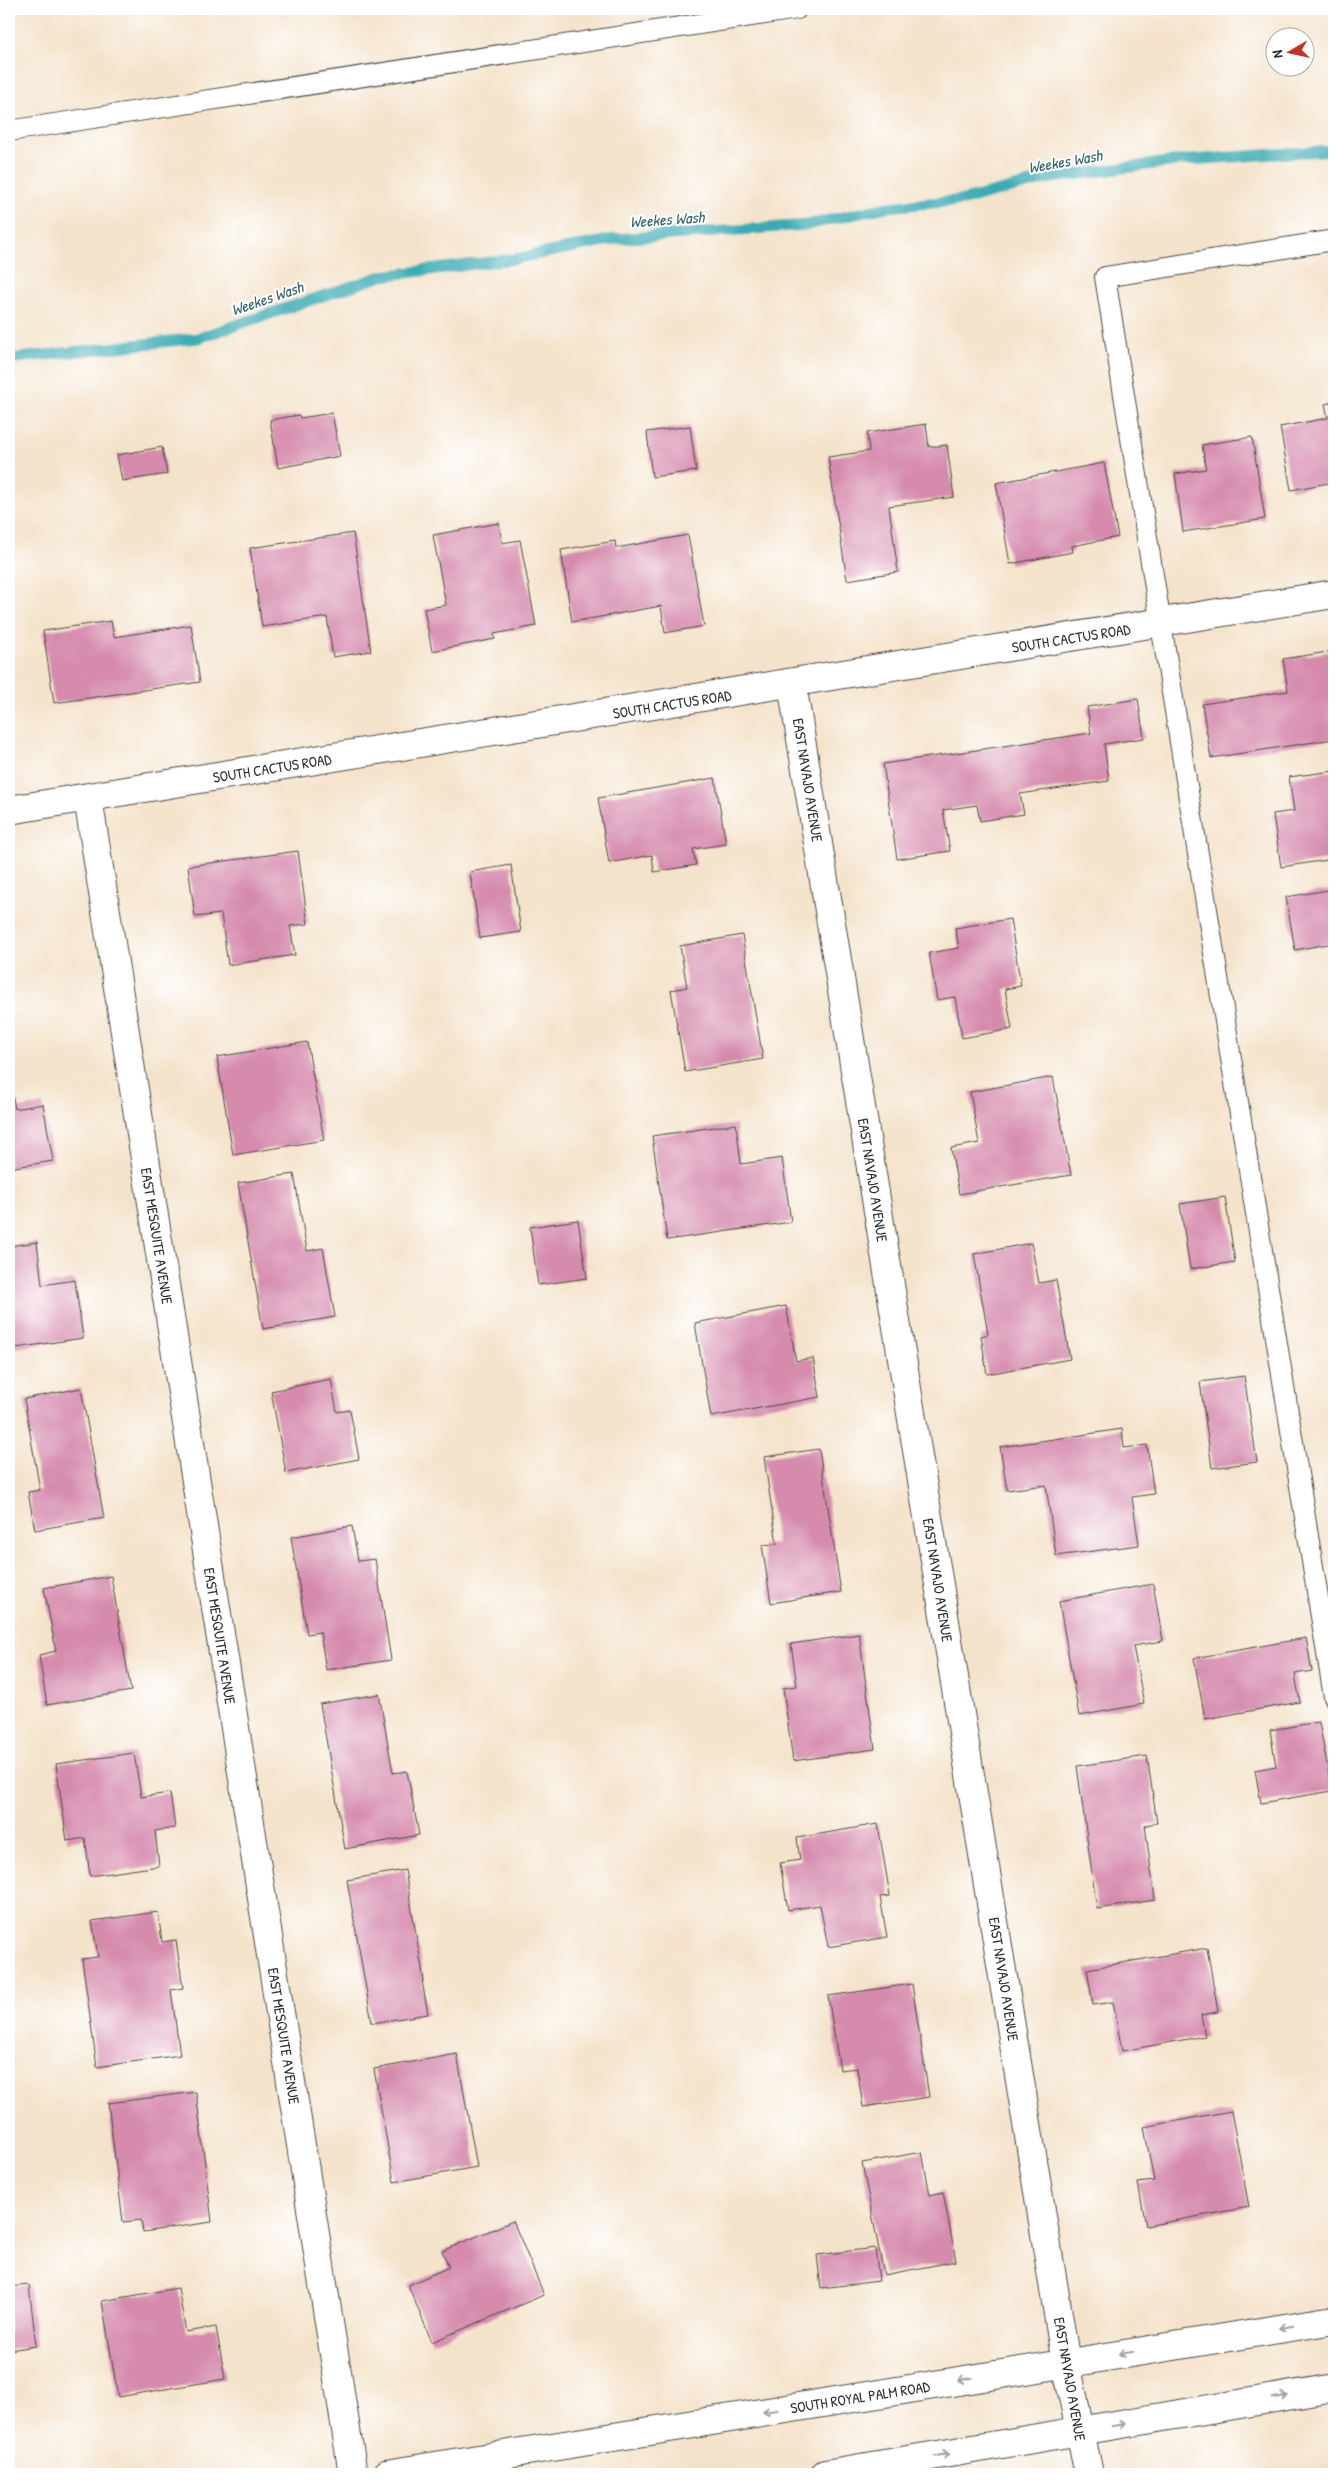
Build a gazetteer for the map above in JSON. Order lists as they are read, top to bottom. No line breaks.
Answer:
{"streets":{"street":["SOUTH CACTUS ROAD","EAST NAVAJO AVENUE","EAST MESQUITE AVENUE","SOUTH ROYAL PALM ROAD"]},"crossings":[["SOUTH CACTUS ROAD","EAST NAVAJO AVENUE"],["SOUTH CACTUS ROAD","EAST MESQUITE AVENUE"],["EAST NAVAJO AVENUE","SOUTH ROYAL PALM ROAD"]],"water":["Weekes Wash"],"north":"left"}
